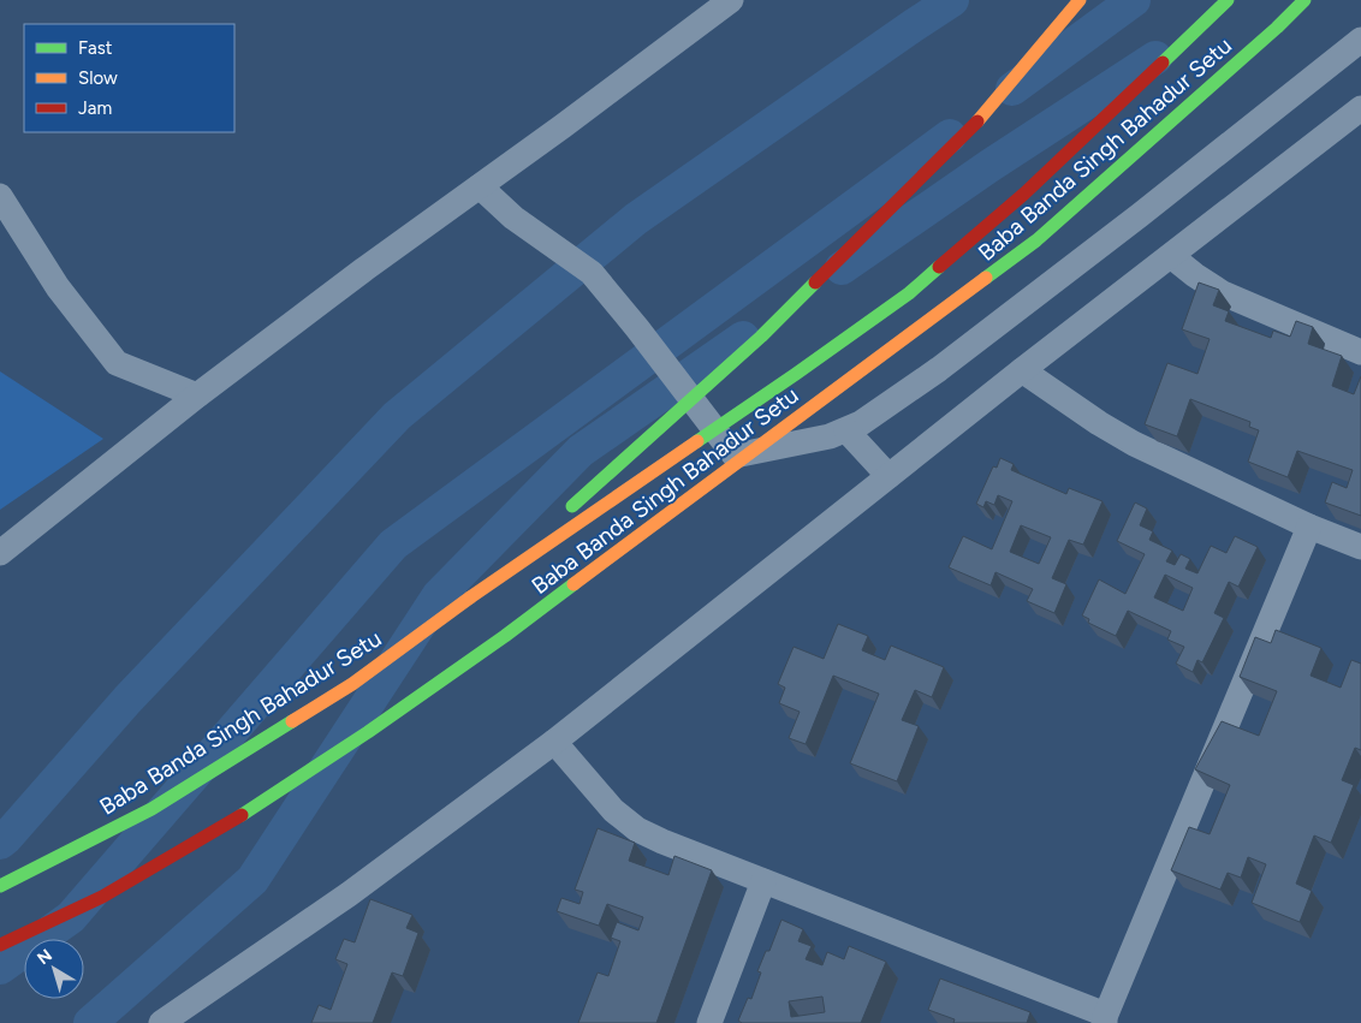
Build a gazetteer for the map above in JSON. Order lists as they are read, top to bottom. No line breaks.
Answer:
{"streets":{"highway":["Baba Banda Singh Bahadur Setu"]},"legend":["Fast","Slow","Jam"],"north":"top left"}
